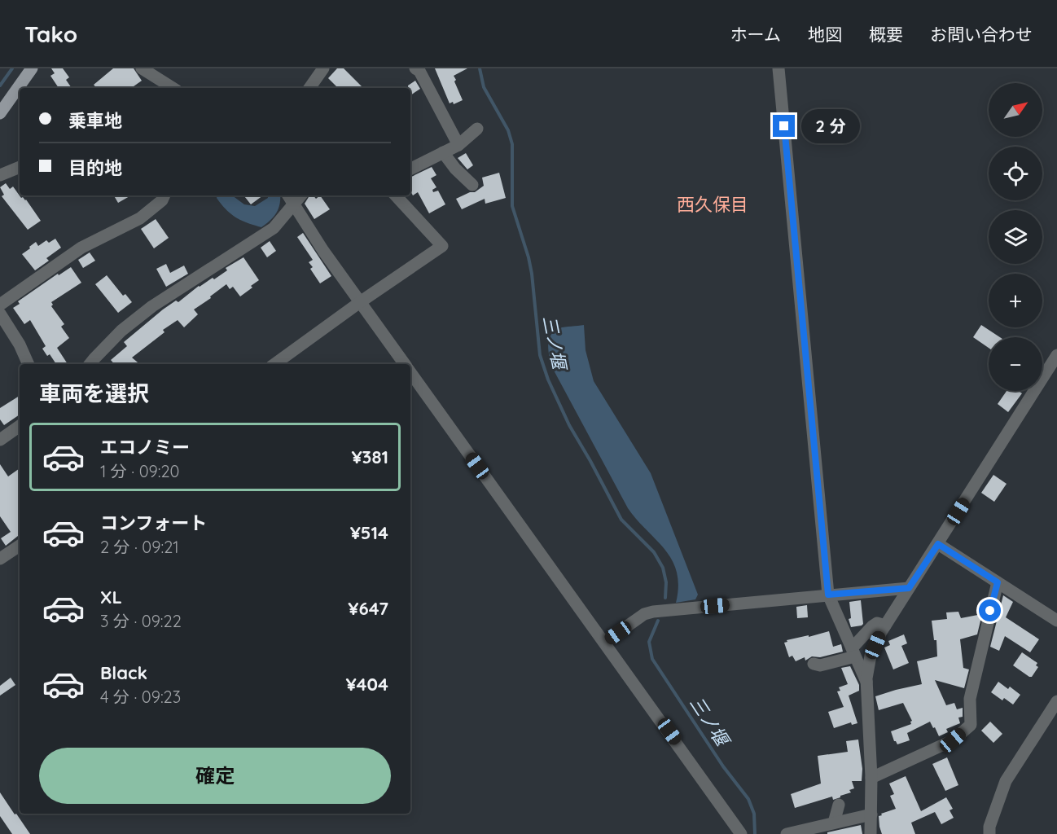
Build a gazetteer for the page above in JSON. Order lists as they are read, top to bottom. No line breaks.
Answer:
{"districts":["西久保目"],"water":["三ノ堰"],"north":"top right","page":{"header":"Tako","nav":["ホーム","地図","概要","お問い合わせ"],"map_buttons":["+","−"],"banner":["乗車地","目的地"],"bubble":"2 分","heading":"車両を選択","list":[{"name":"エコノミー","note":"1 分 · 09:20","value":"¥381"},{"name":"コンフォート","note":"2 分 · 09:21","value":"¥514"},{"name":"XL","note":"3 分 · 09:22","value":"¥647"},{"name":"Black","note":"4 分 · 09:23","value":"¥404"}],"buttons":"確定"}}
